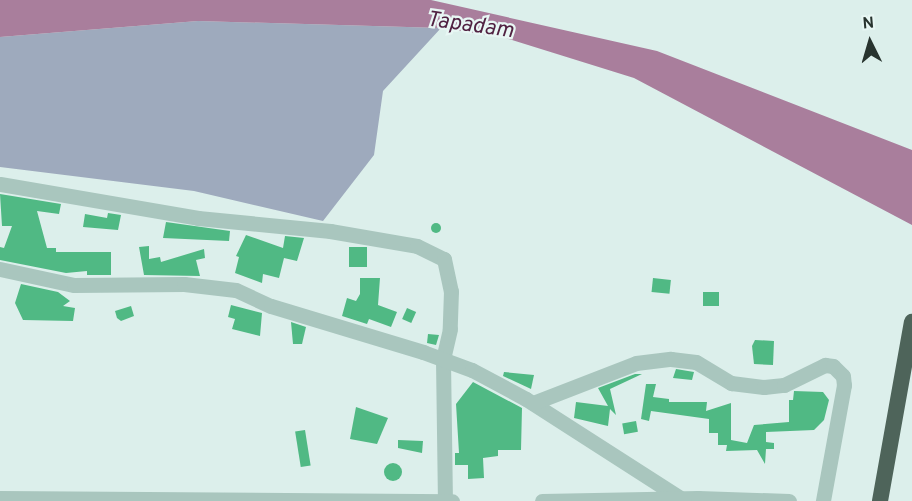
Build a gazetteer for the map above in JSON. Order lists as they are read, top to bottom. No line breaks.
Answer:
{"water":["Tapadam"],"north":"top"}
